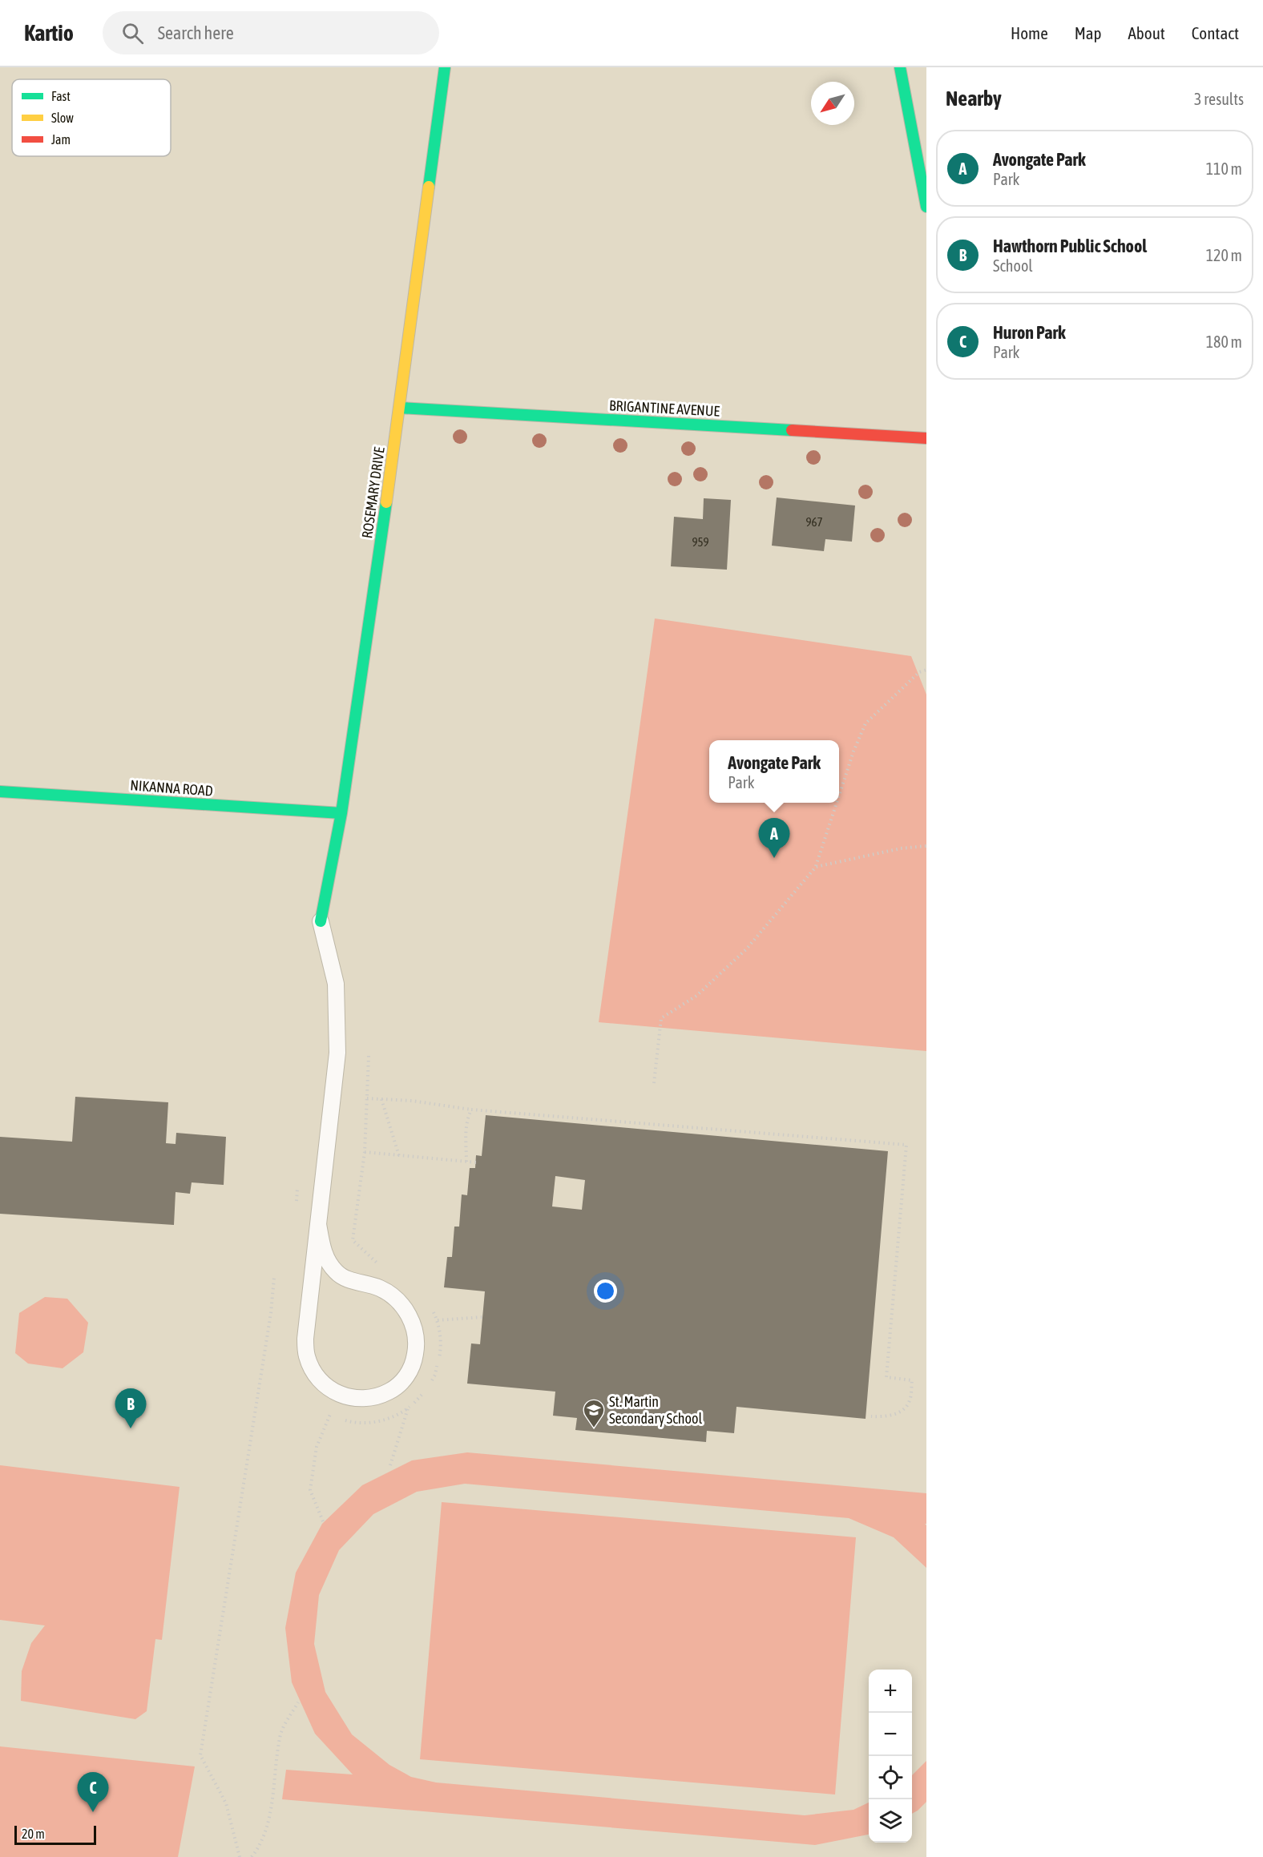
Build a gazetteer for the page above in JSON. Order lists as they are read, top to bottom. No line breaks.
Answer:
{"streets":{"street":["BRIGANTINE AVENUE","ROSEMARY DRIVE","NIKANNA ROAD"]},"crossings":[["BRIGANTINE AVENUE","ROSEMARY DRIVE"],["ROSEMARY DRIVE","NIKANNA ROAD"]],"places":{"school or university":["St. Martin Secondary School"]},"house_numbers":["967","959"],"legend":["Fast","Slow","Jam"],"scale_bar":"20 m","north":"bottom left","page":{"header":"Kartio","search":"Search here","nav":["Home","Map","About","Contact"],"heading":["Nearby","3 results"],"list":[{"mark":"A","name":"Avongate Park","note":"Park","value":"110 m"},{"mark":"B","name":"Hawthorn Public School","note":"School","value":"120 m"},{"mark":"C","name":"Huron Park","note":"Park","value":"180 m"}],"popup":["Avongate Park","Park"],"pins":["A","B","C"],"map_buttons":["+","−"],"scale":"20 m"}}
